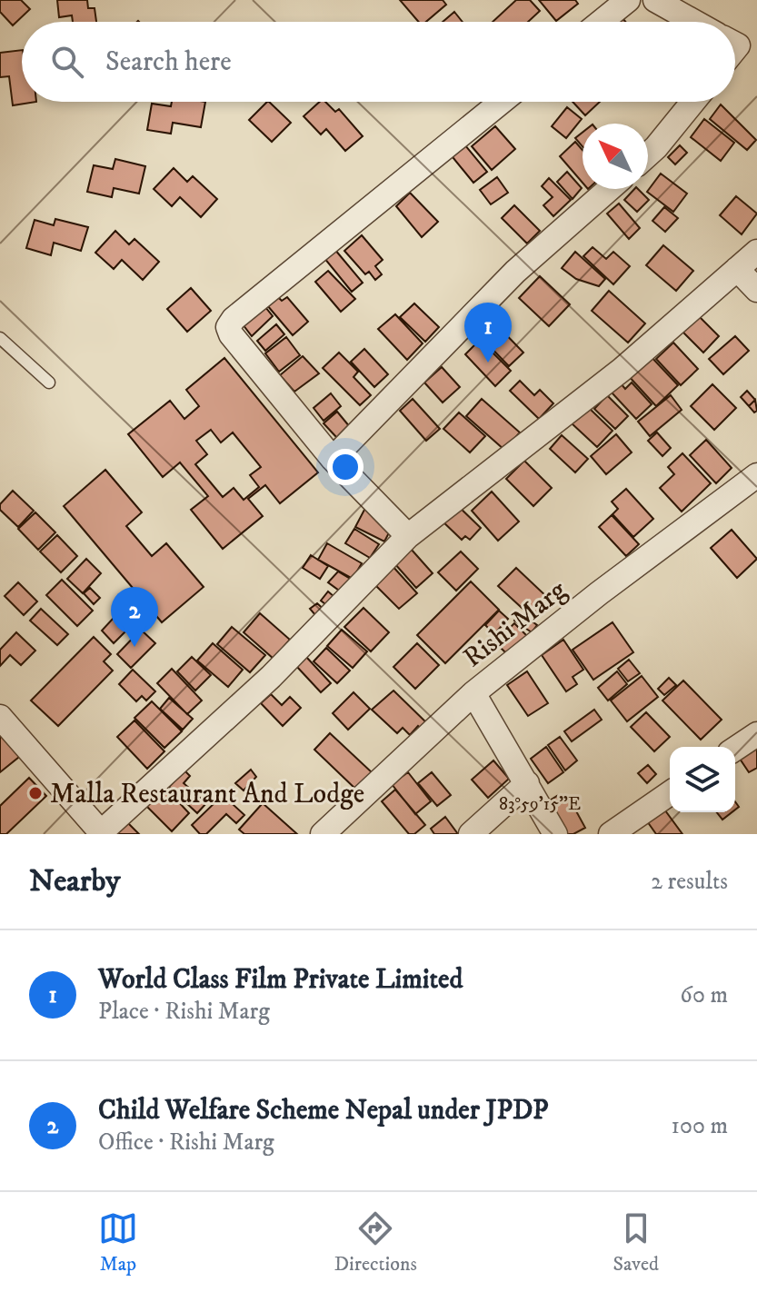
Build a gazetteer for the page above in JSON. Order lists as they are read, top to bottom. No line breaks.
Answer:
{"streets":{"street":["Rishi Marg"]},"places":["Malla Restaurant And Lodge"],"north":"top left","page":{"search":"Search here","pins":["1","2"],"heading":["Nearby","2 results"],"list":[{"mark":"1","name":"World Class Film Private Limited","note":"Place · Rishi Marg","value":"60 m"},{"mark":"2","name":"Child Welfare Scheme Nepal under JPDP","note":"Office · Rishi Marg","value":"100 m"}],"nav":["Map","Directions","Saved"]},"coordinates":["83°59'15\"E"]}
